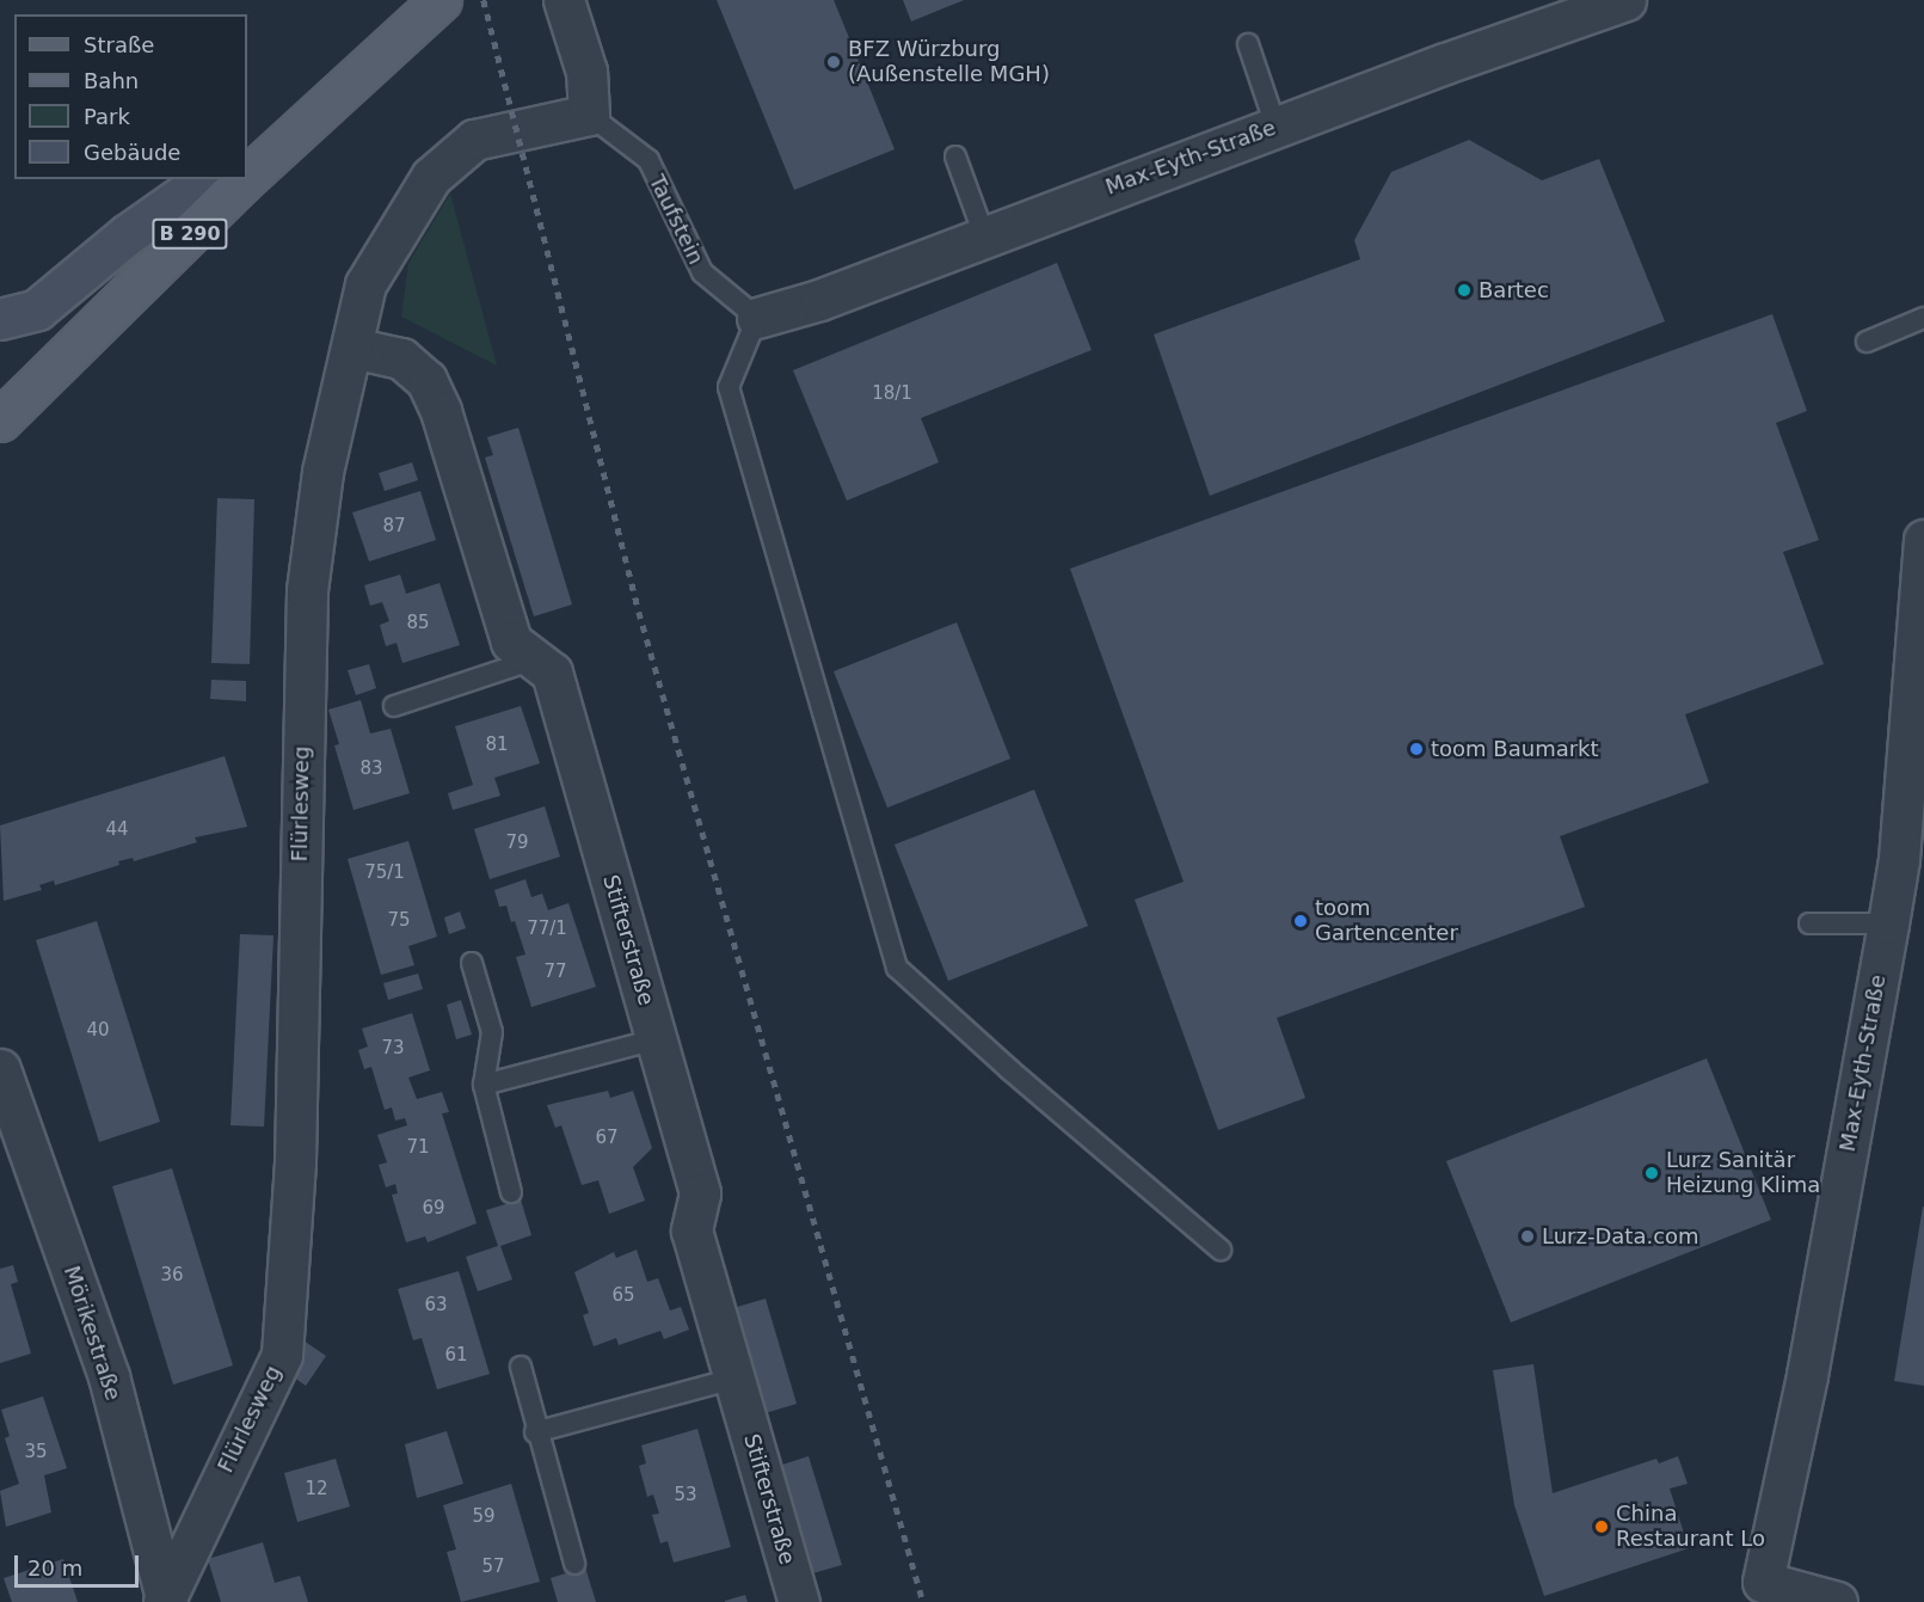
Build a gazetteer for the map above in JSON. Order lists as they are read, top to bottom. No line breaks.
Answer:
{"streets":{"main road":["B 290"],"street":["Max-Eyth-Straße","Flürlesweg","Stifterstraße","Mörikestraße"],"lane":["Taufstein"]},"crossings":[["Max-Eyth-Straße","Taufstein"],["Taufstein","Flürlesweg"],["Flürlesweg","Stifterstraße"],["Flürlesweg","Mörikestraße"]],"places":["BFZ Würzburg (Außenstelle MGH)","Bartec","toom Baumarkt","toom Gartencenter","Lurz Sanitär Heizung Klima","Lurz-Data.com","China Restaurant Lo"],"house_numbers":["18/1","87","85","81","83","44","79","75/1","75","77/1","77","40","73","67","71","69","36","65","63","61","35","12","53","59","57"],"legend":["Straße","Bahn","Park","Gebäude"],"scale_bar":"20 m"}
